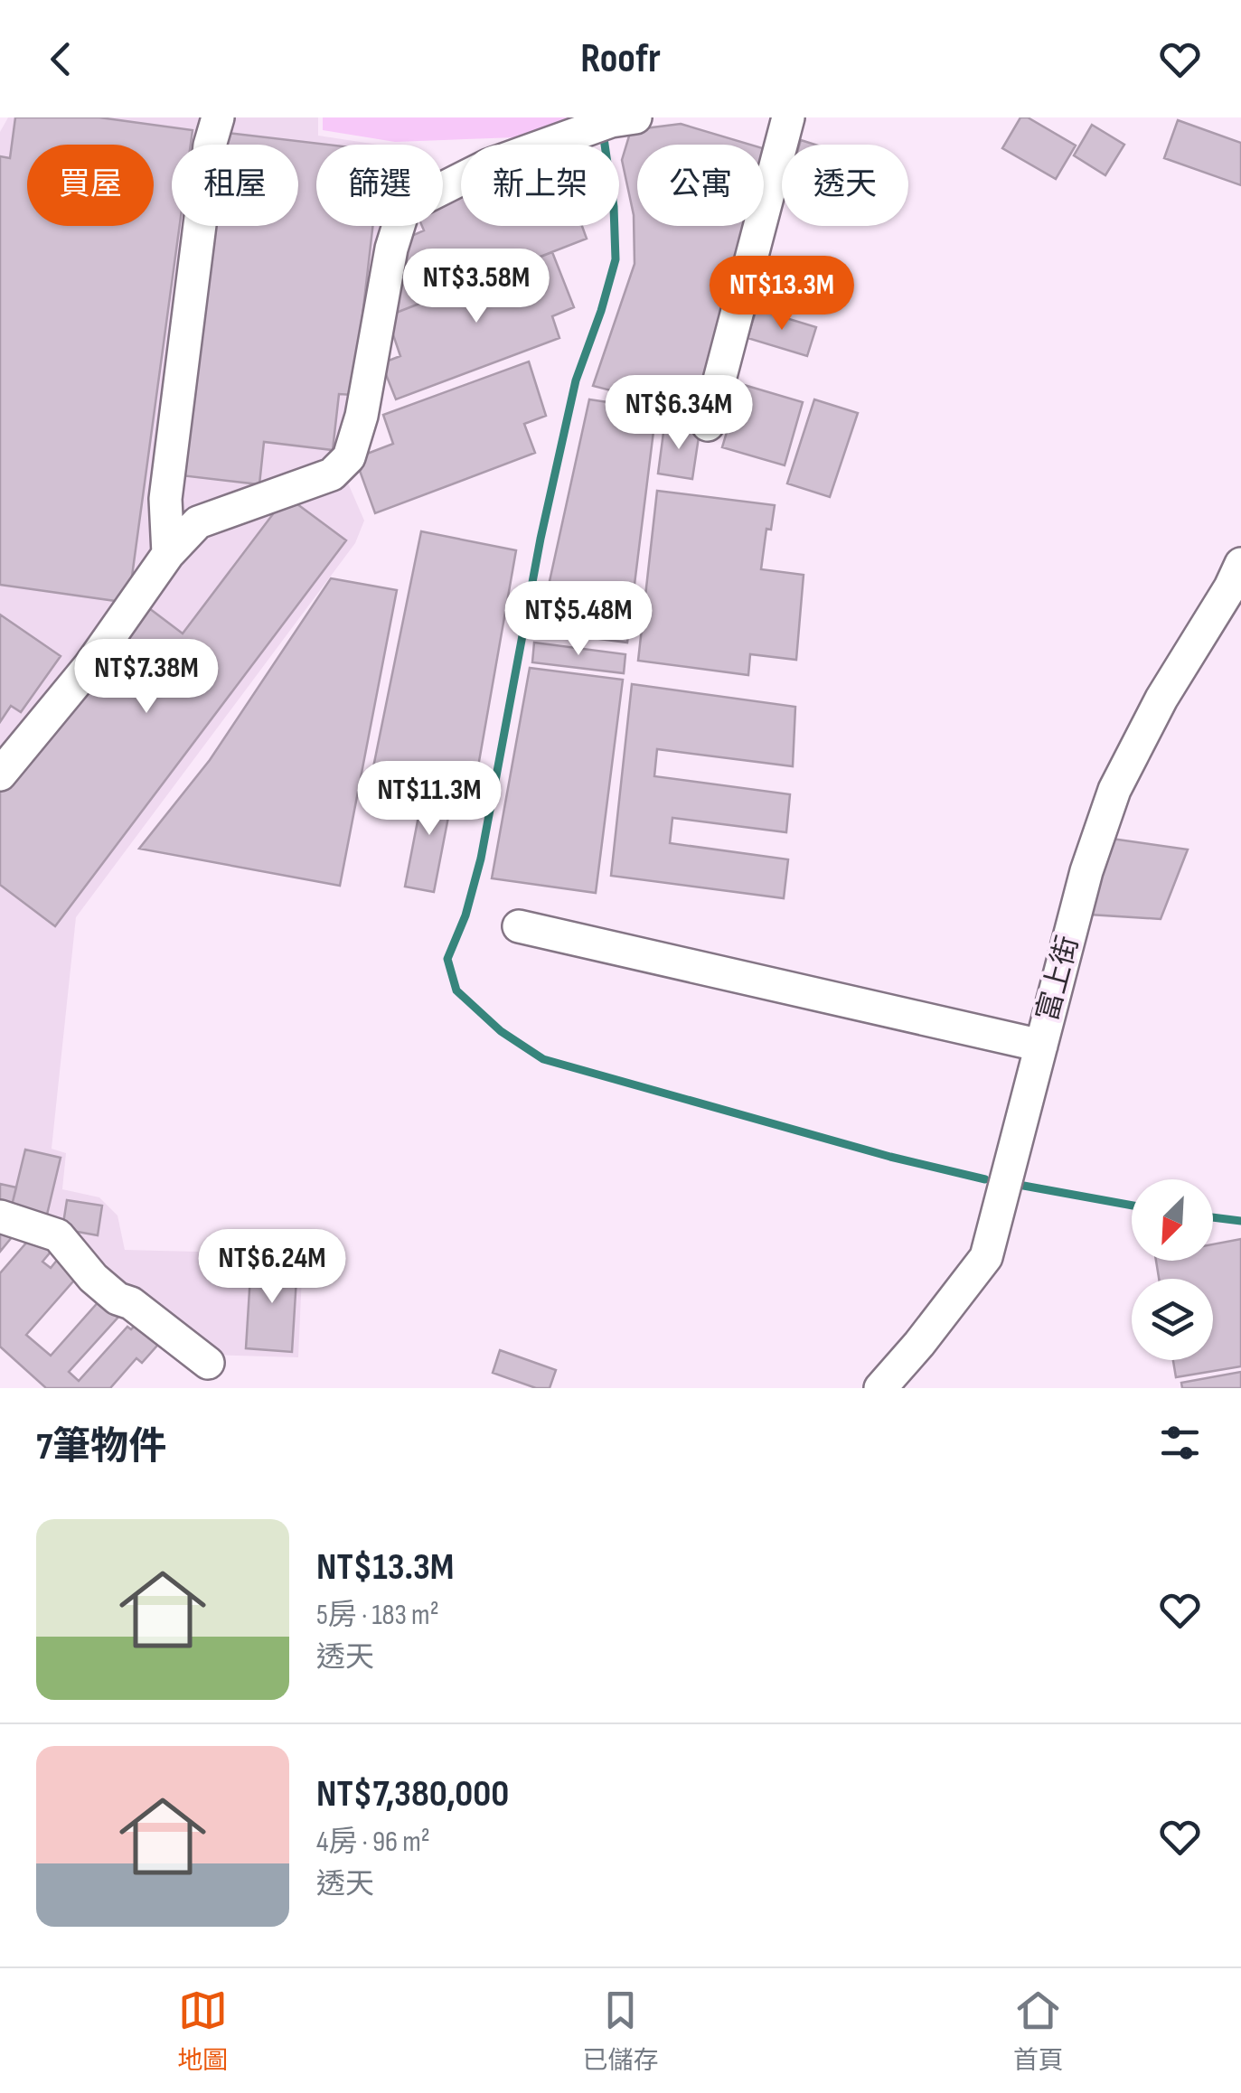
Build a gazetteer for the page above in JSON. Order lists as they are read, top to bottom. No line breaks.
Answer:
{"streets":{"street":["富上街"]},"north":"bottom left","page":{"header":"Roofr","chip":["買屋","租屋","篩選","新上架","公寓","透天"],"price":["NT$3.58M","NT$13.3M","NT$6.34M","NT$5.48M","NT$7.38M","NT$11.3M","NT$6.24M"],"heading":"7筆物件","list":[{"name":"NT$13.3M","note":"5房 · 183 m² · 透天"},{"name":"NT$7,380,000","note":"4房 · 96 m² · 透天"}],"tabs":["地圖","已儲存","首頁"]}}
